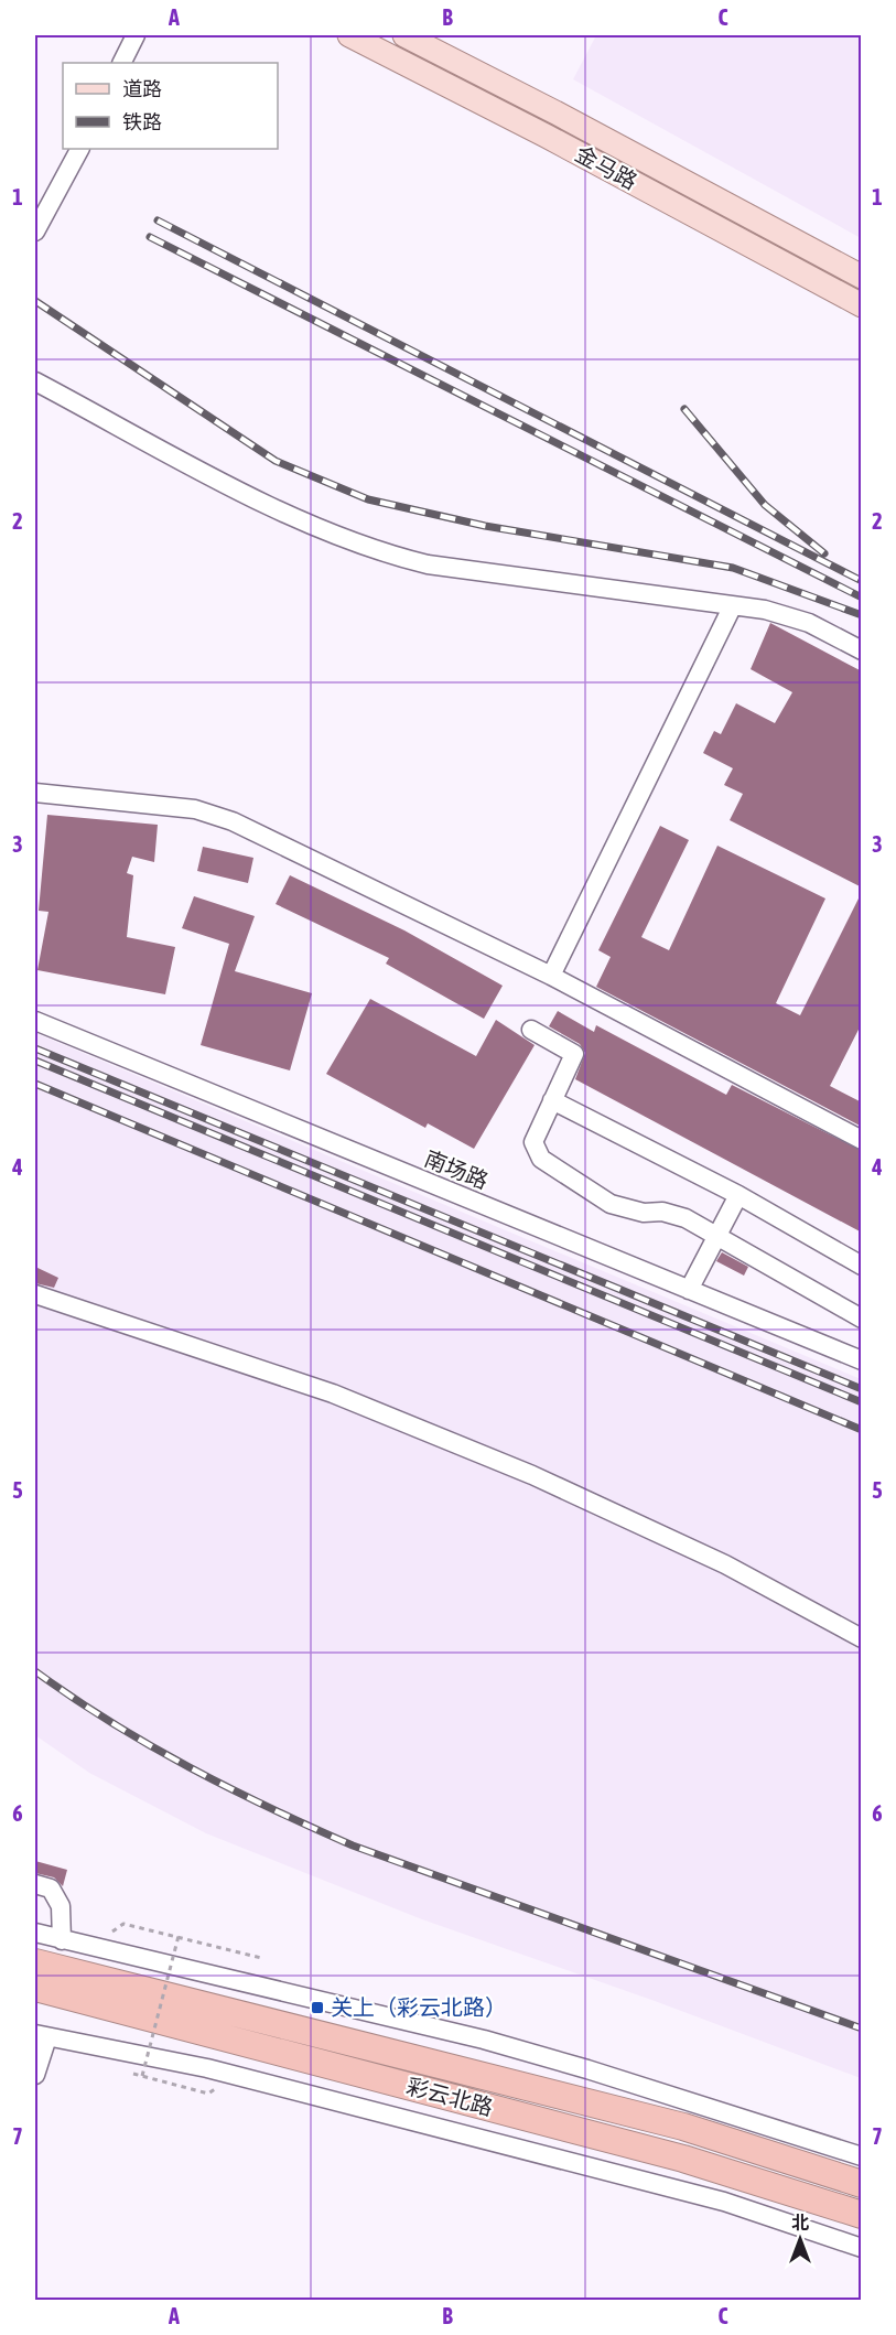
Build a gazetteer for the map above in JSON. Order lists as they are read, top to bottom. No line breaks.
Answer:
{"streets":{"highway":["彩云北路"],"main road":["金马路"],"street":["南场路"]},"places":{"transit":["关上（彩云北路）"]},"legend":["道路","铁路"],"north":"top","grid":{"columns":["A","B","C"],"rows":["1","2","3","4","5","6","7"]}}
